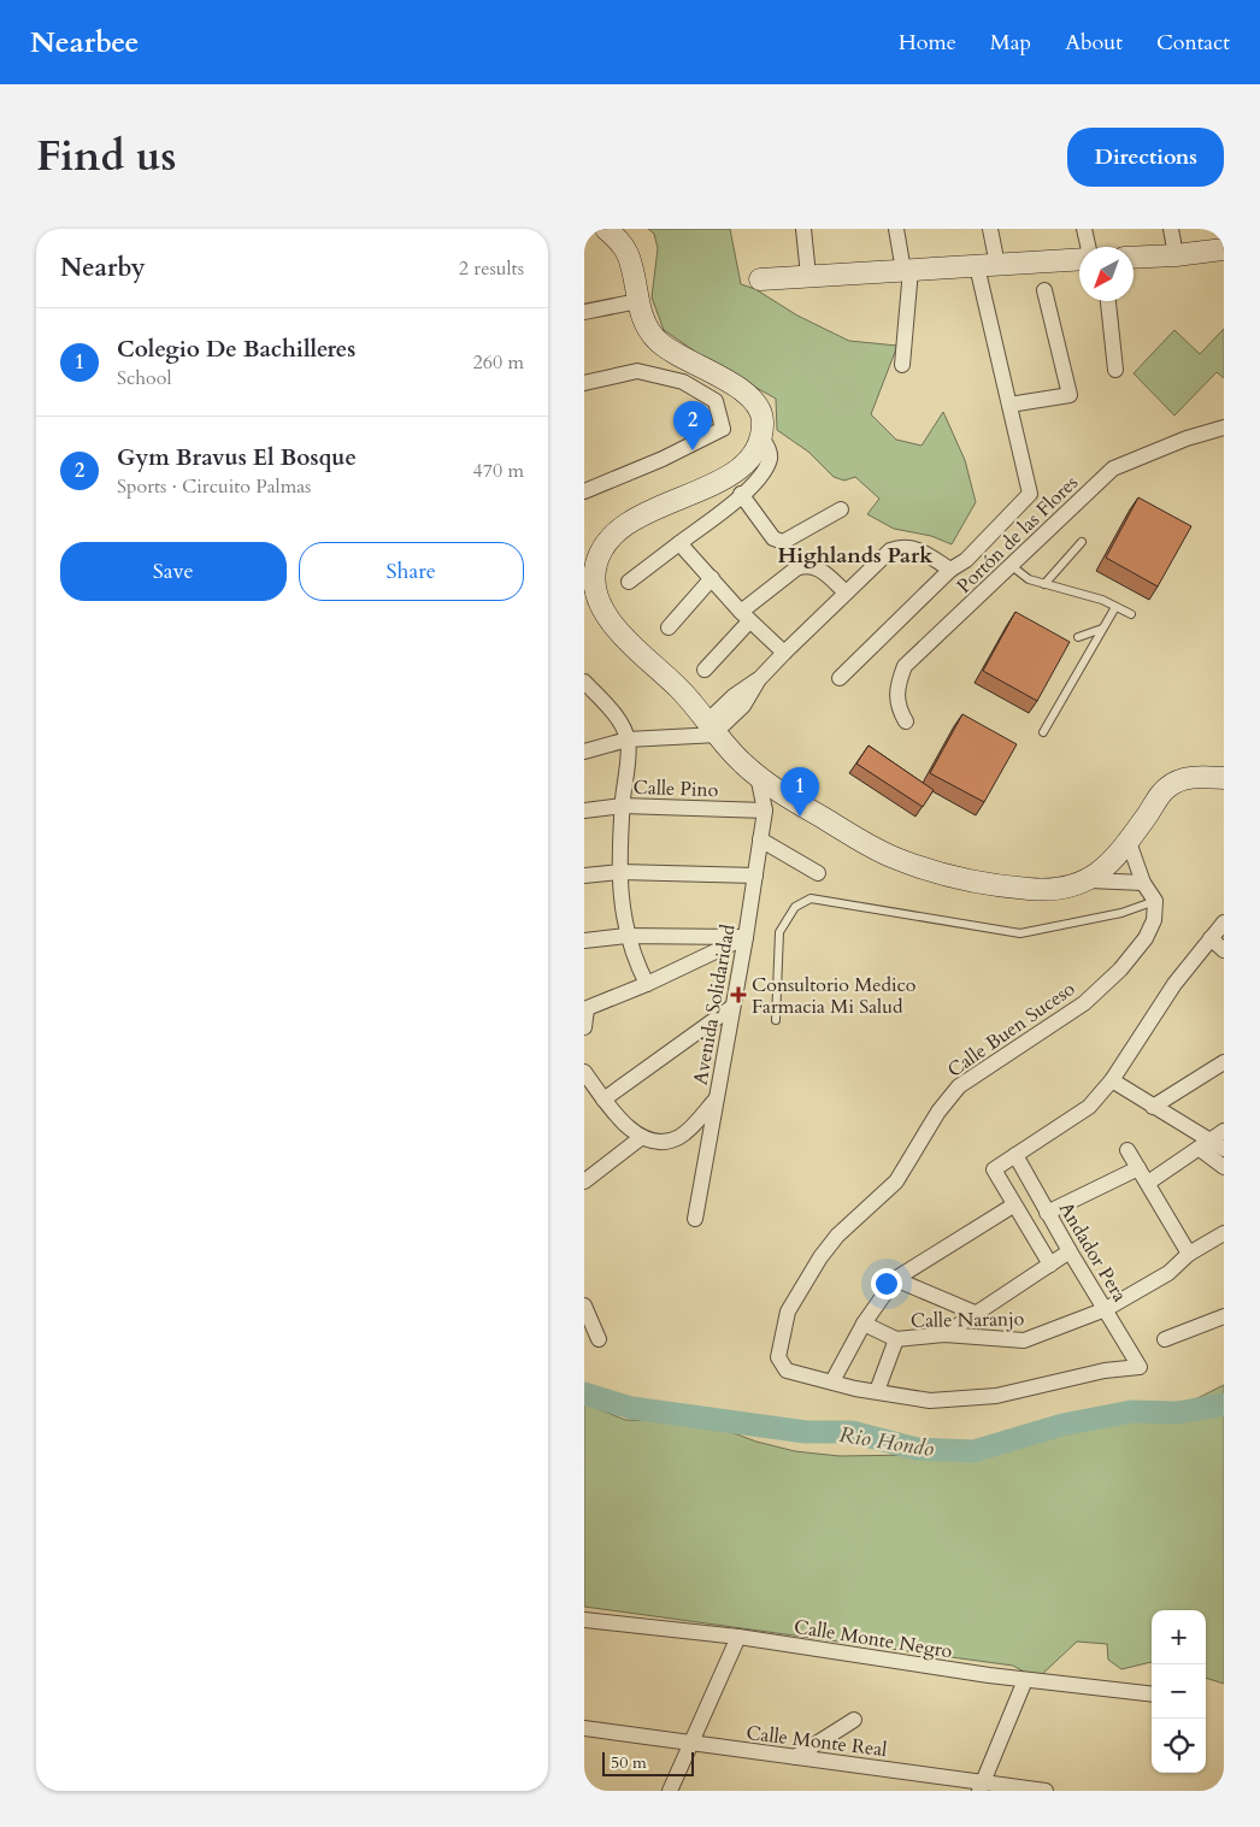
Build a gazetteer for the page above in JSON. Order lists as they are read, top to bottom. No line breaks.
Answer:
{"streets":{"street":["Portón de las Flores","Calle Pino","Avenida Solidaridad","Calle Buen Suceso","Andador Pera","Calle Naranjo","Calle Monte Negro","Calle Monte Real"]},"crossings":[["Calle Pino","Avenida Solidaridad"],["Andador Pera","Calle Naranjo"]],"districts":["Highlands Park"],"water":["Rio Hondo"],"places":{"health":["Consultorio Medico Farmacia Mi Salud"]},"scale_bar":"50 m","north":"bottom left","page":{"header":"Nearbee","nav":["Home","Map","About","Contact"],"title":"Find us","buttons":["Directions",["Save","Share"]],"heading":["Nearby","2 results"],"list":[{"mark":"1","name":"Colegio De Bachilleres","note":"School","value":"260 m"},{"mark":"2","name":"Gym Bravus El Bosque","note":"Sports · Circuito Palmas","value":"470 m"}],"pins":["2","1"],"map_buttons":["+","−"],"scale":"50 m"}}
